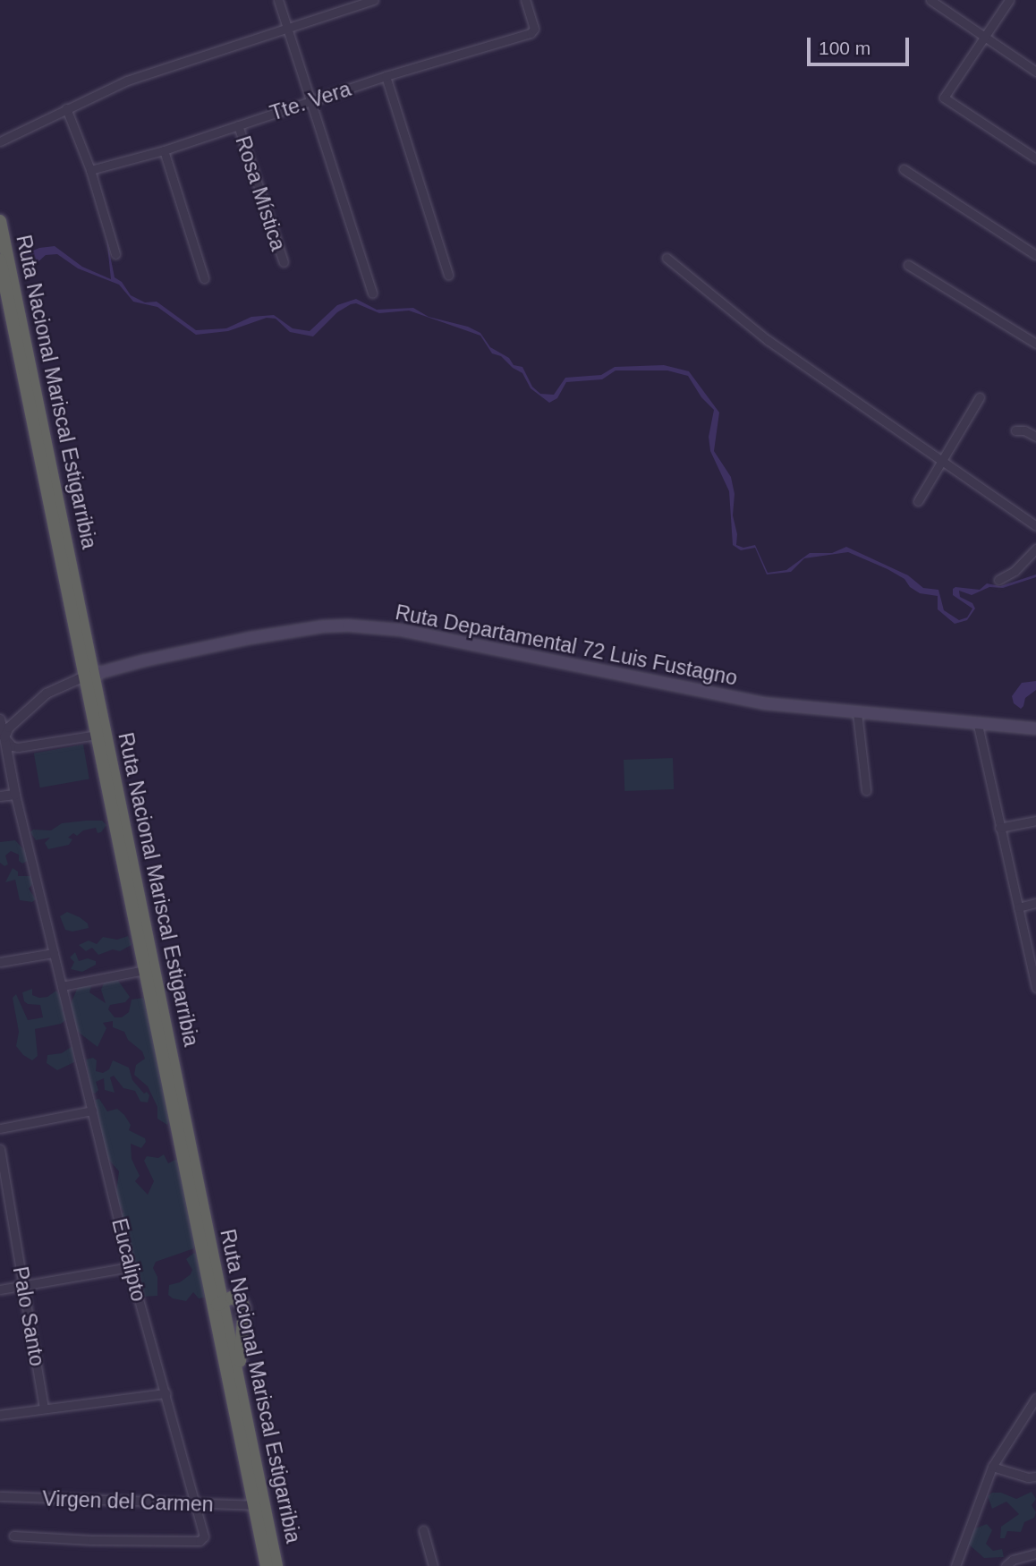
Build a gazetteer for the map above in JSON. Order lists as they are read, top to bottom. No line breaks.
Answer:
{"streets":{"highway":["Ruta Nacional Mariscal Estigarribia"],"main road":["Ruta Departamental 72 Luis Fustagno"],"street":["Tte. Vera","Rosa Mística","Eucalipto","Palo Santo","Virgen del Carmen"]},"crossings":[["Tte. Vera","Rosa Mística"],["Ruta Nacional Mariscal Estigarribia","Ruta Departamental 72 Luis Fustagno"],["Ruta Nacional Mariscal Estigarribia","Virgen del Carmen"],["Eucalipto","Virgen del Carmen"]],"scale_bar":"100 m"}
